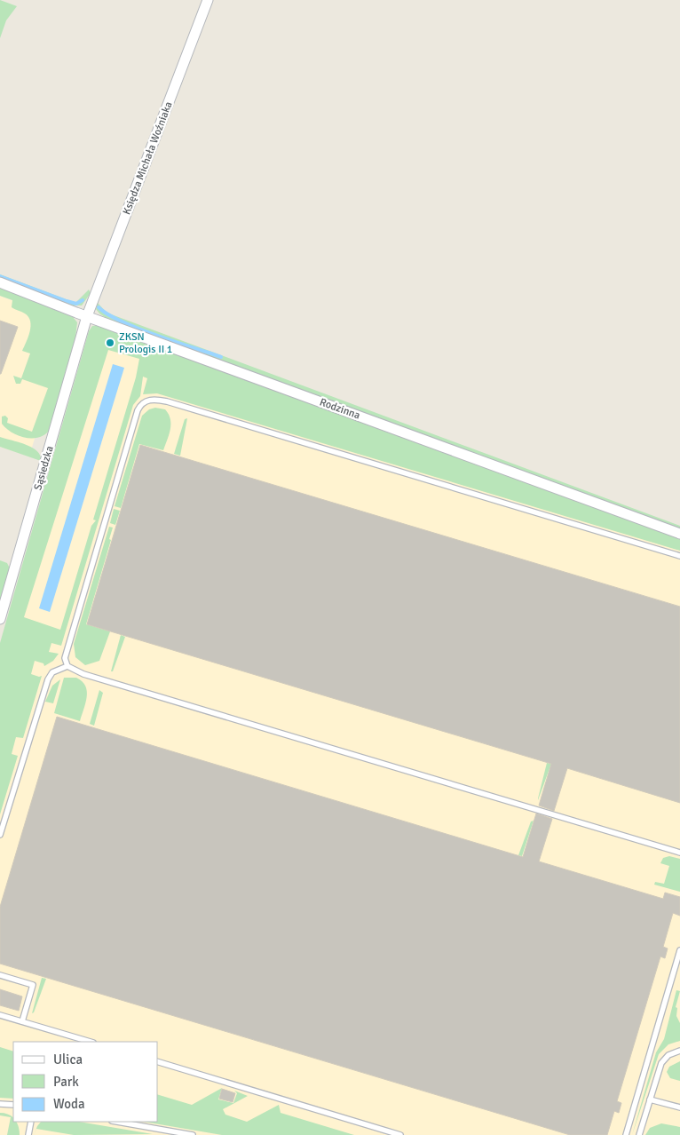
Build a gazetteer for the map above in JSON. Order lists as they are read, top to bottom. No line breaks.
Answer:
{"streets":{"street":["Księdza Michała Woźniaka","Rodzinna","Sąsiedzka"]},"crossings":[["Księdza Michała Woźniaka","Rodzinna"],["Księdza Michała Woźniaka","Sąsiedzka"],["Rodzinna","Sąsiedzka"]],"places":["ZKSN Prologis II 1"],"legend":["Ulica","Park","Woda"]}
